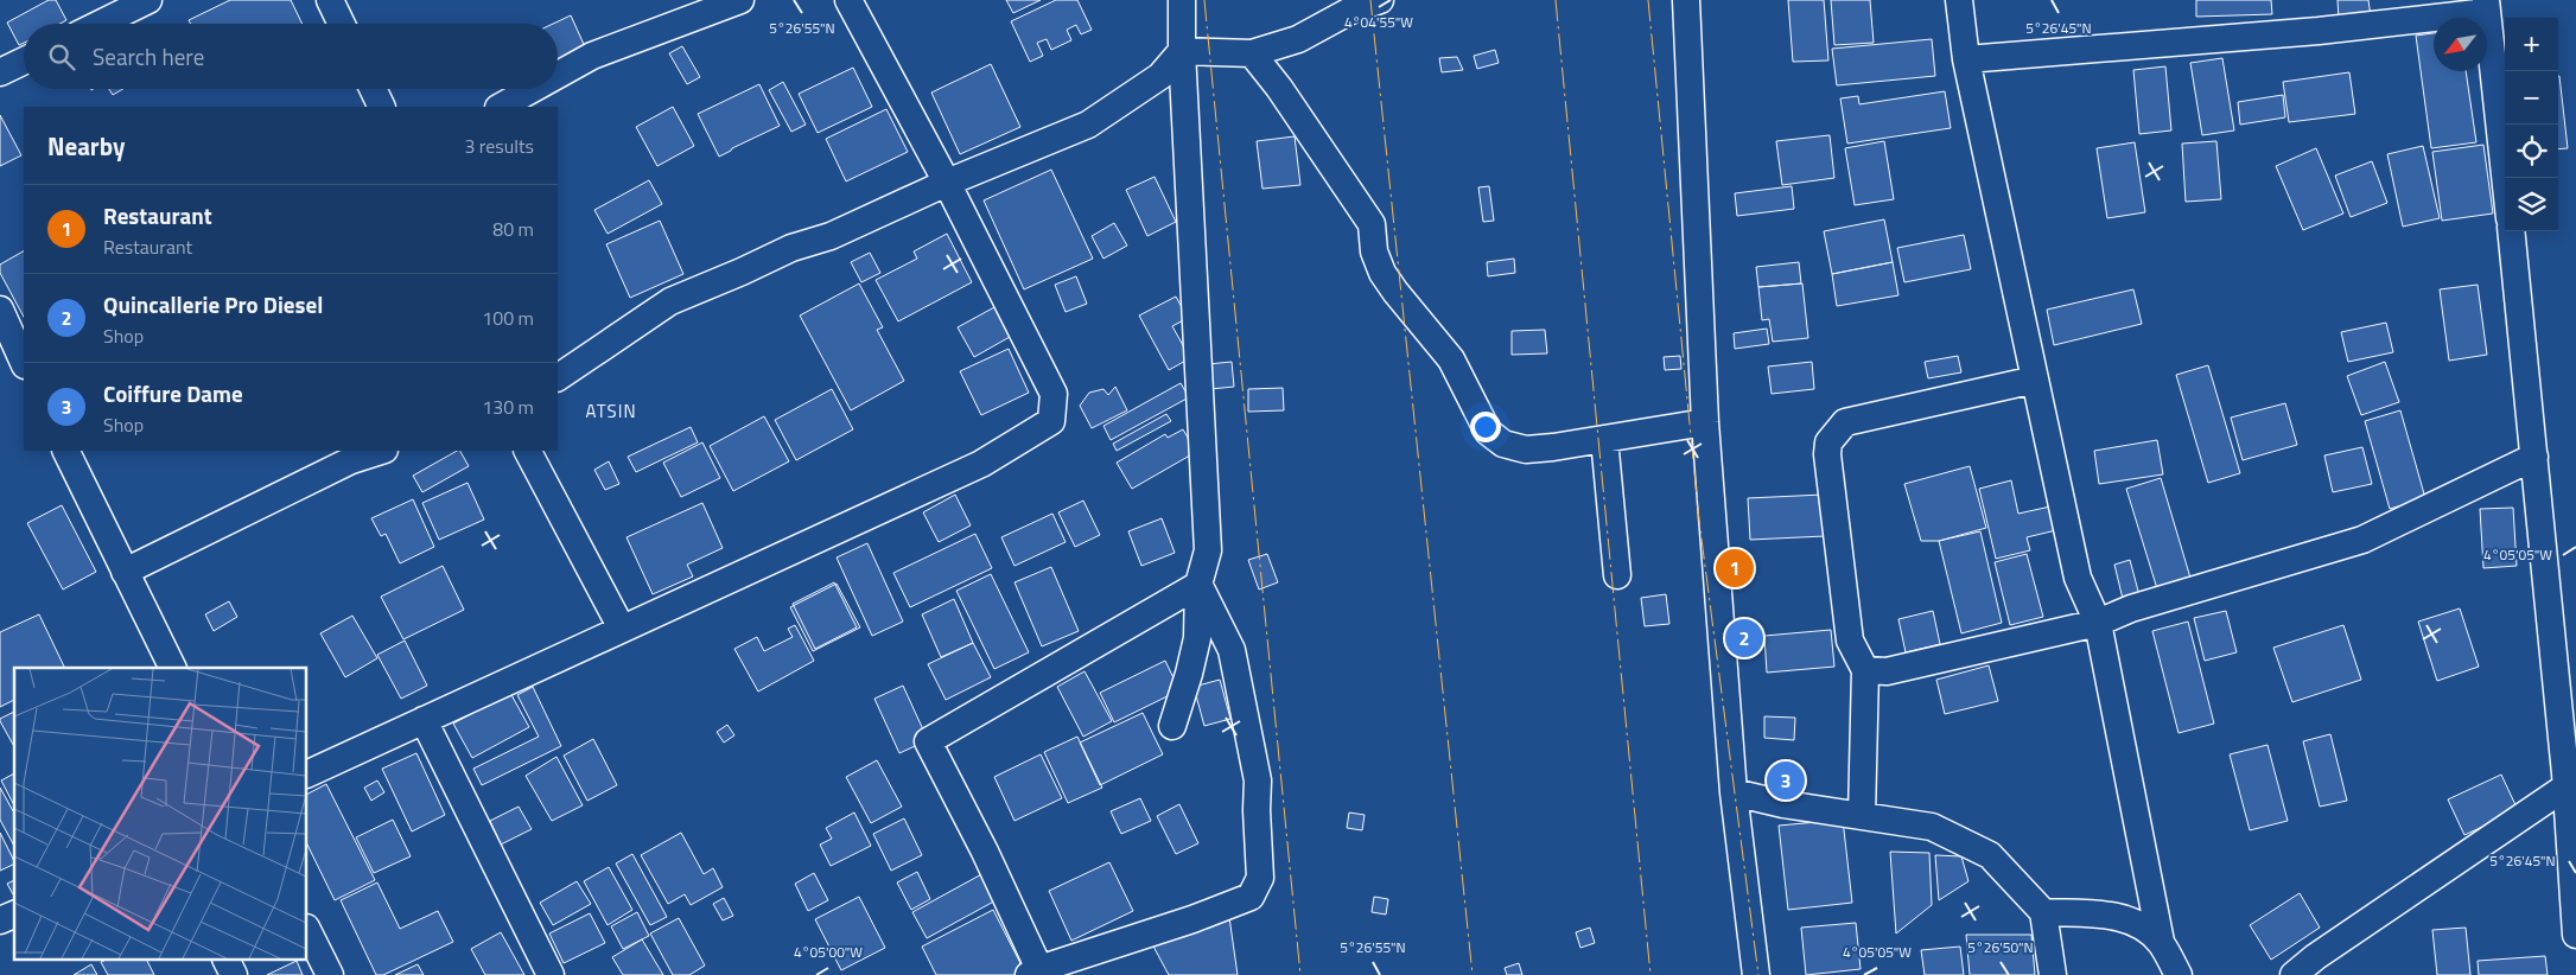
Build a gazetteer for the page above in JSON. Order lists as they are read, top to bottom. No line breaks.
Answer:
{"districts":["ATSIN"],"north":"bottom left","page":{"map_buttons":["+","−"],"search":"Search here","heading":["Nearby","3 results"],"list":[{"mark":"1","name":"Restaurant","note":"Restaurant","value":"80 m"},{"mark":"2","name":"Quincallerie Pro Diesel","note":"Shop","value":"100 m"},{"mark":"3","name":"Coiffure Dame","note":"Shop","value":"130 m"}],"pins":["1","2","3"]},"coordinates":["4°04'55\"W","5°26'55\"N","5°26'45\"N","4°05'05\"W","5°26'50\"N","4°05'00\"W"]}
